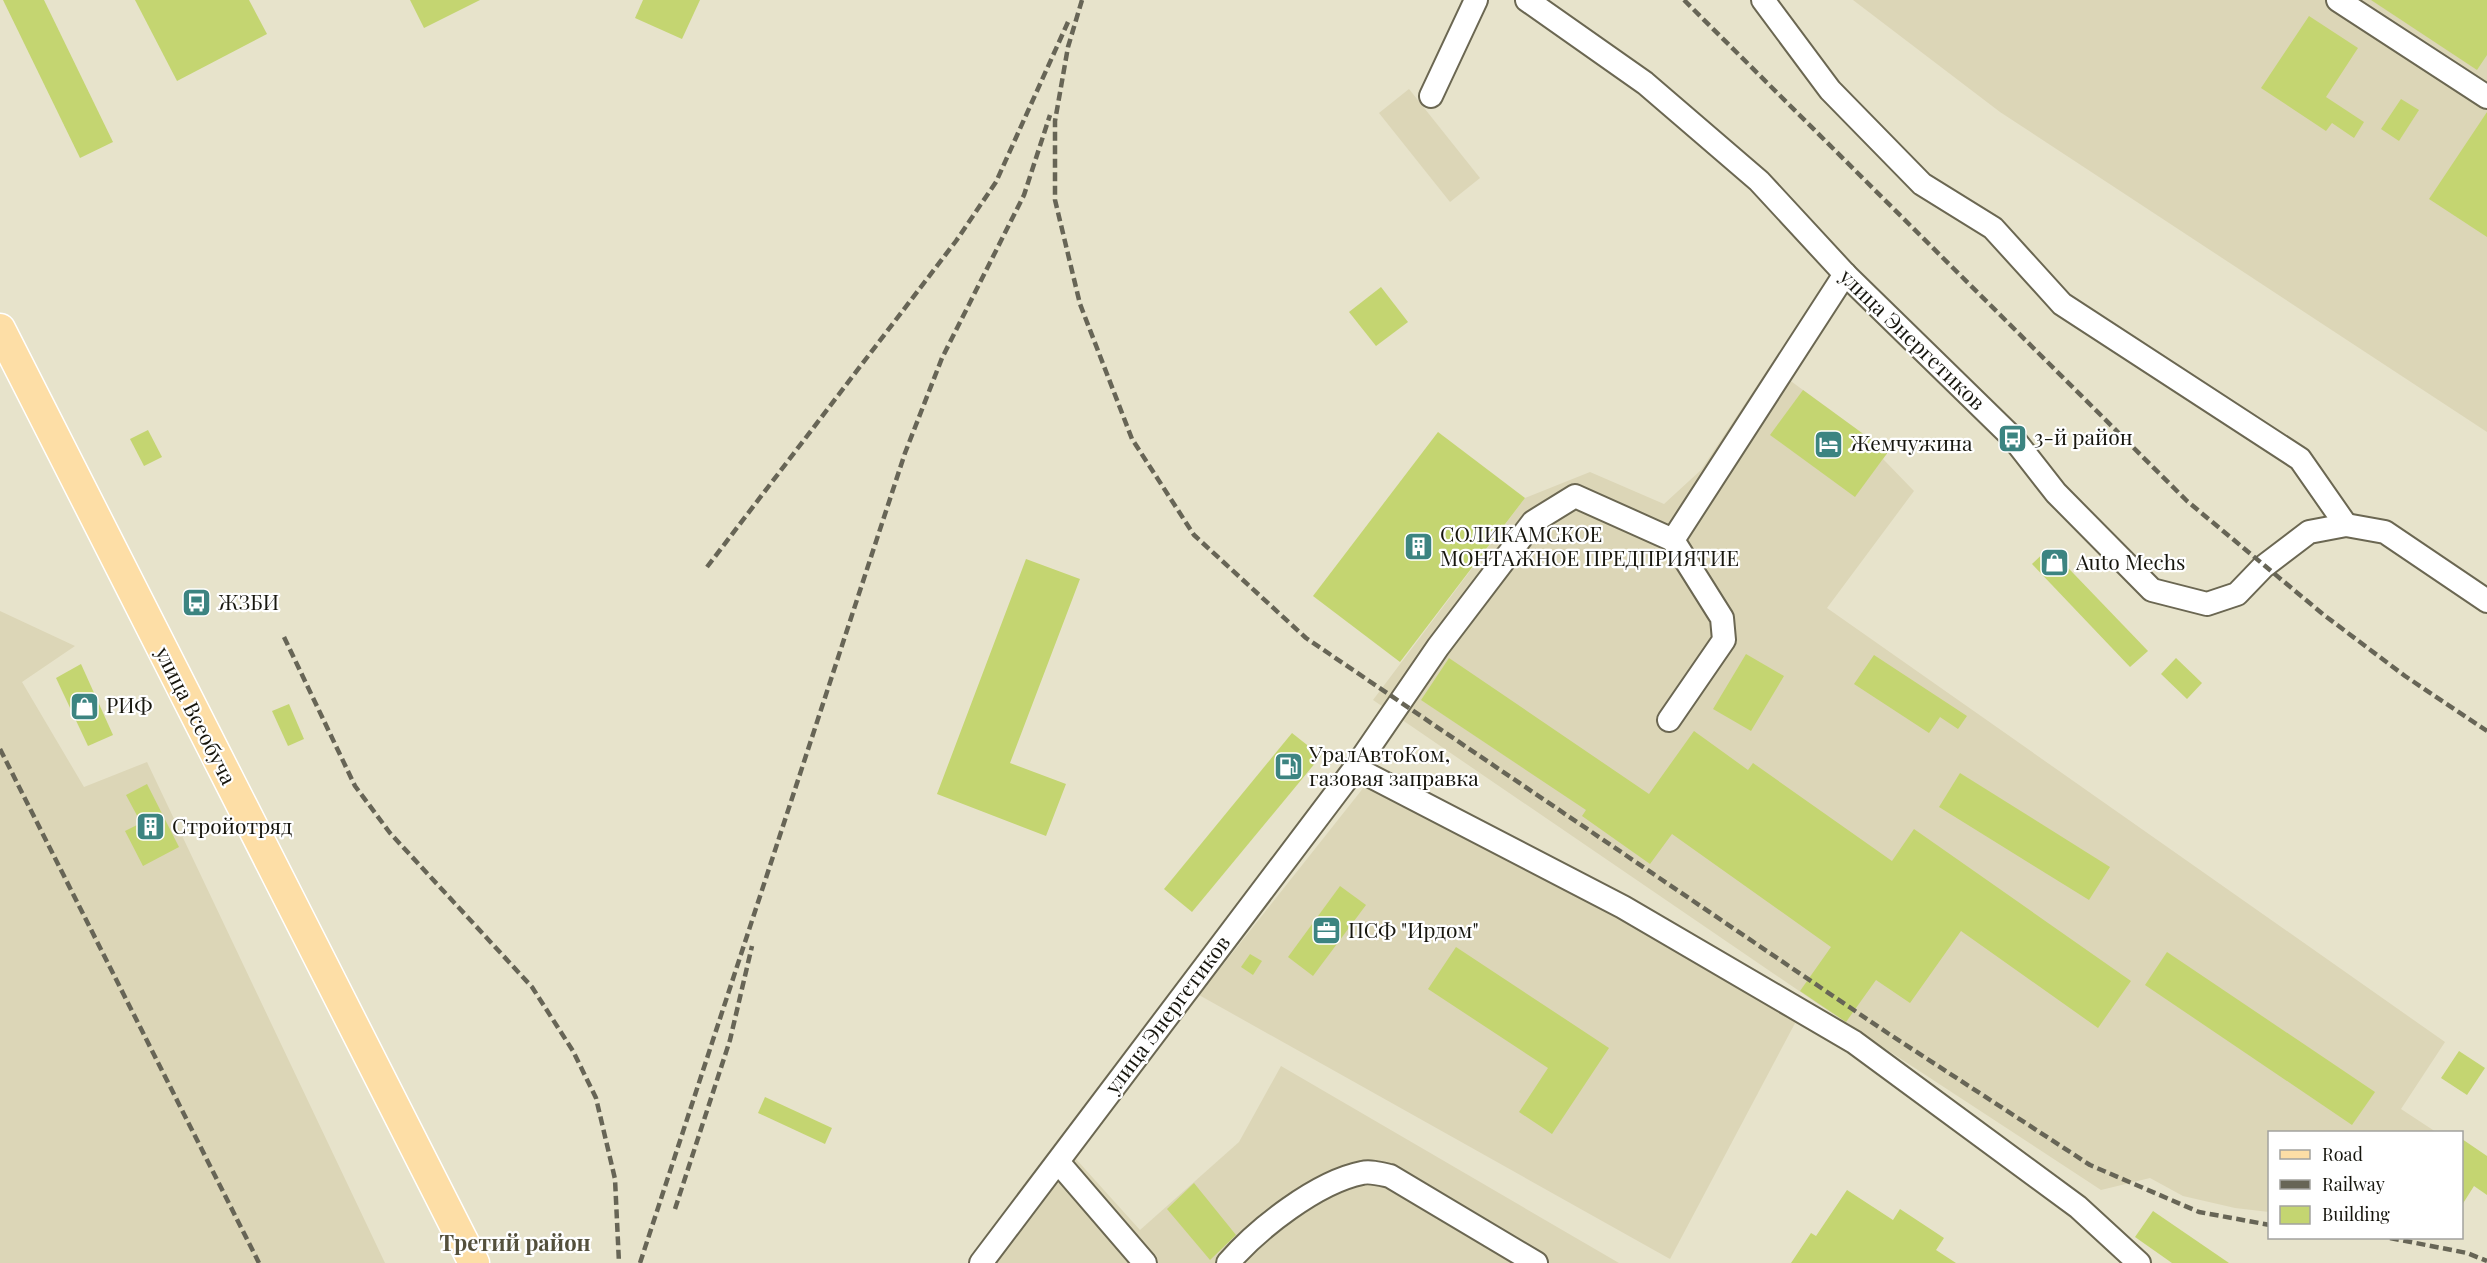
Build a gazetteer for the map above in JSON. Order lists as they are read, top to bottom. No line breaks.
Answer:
{"streets":{"main road":["улица Всеобуча"],"street":["улица Энергетиков"]},"districts":["Третий район"],"places":{"bus stop":["3-й район","ЖЗБИ"],"hotel":["Жемчужина"],"building":["СОЛИКАМСКОЕ МОНТАЖНОЕ ПРЕДПРИЯТИЕ","Стройотряд"],"shop":["Auto Mechs","РИФ"],"fuel station":["УралАвтоКом, газовая заправка"],"office":["ПСФ \"Ирдом\""]},"legend":["Road","Railway","Building"]}
